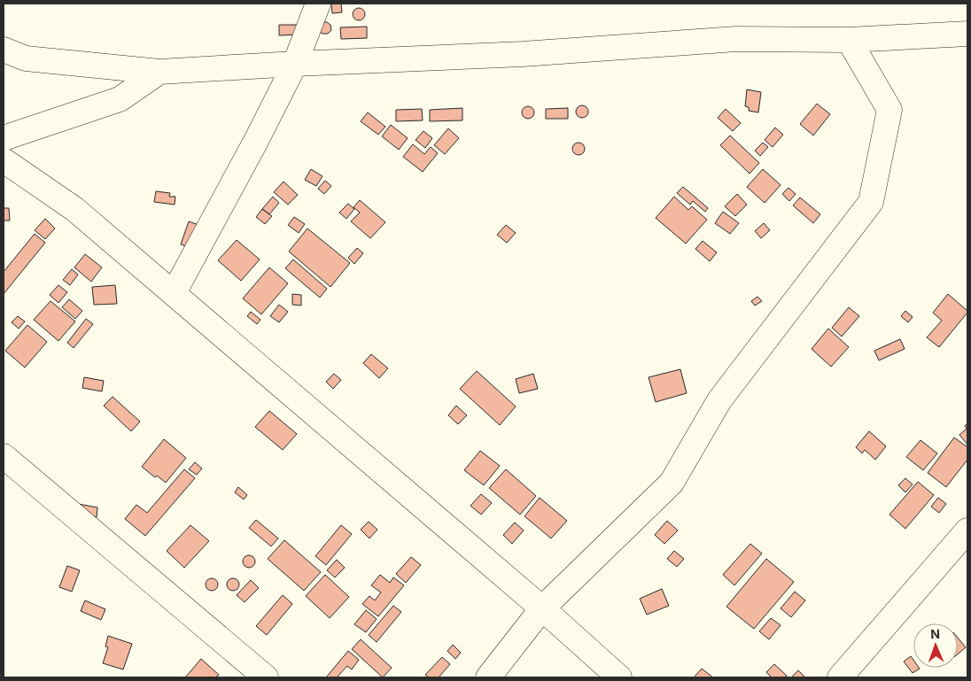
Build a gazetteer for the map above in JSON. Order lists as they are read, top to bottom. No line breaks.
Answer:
{"north":"top"}
